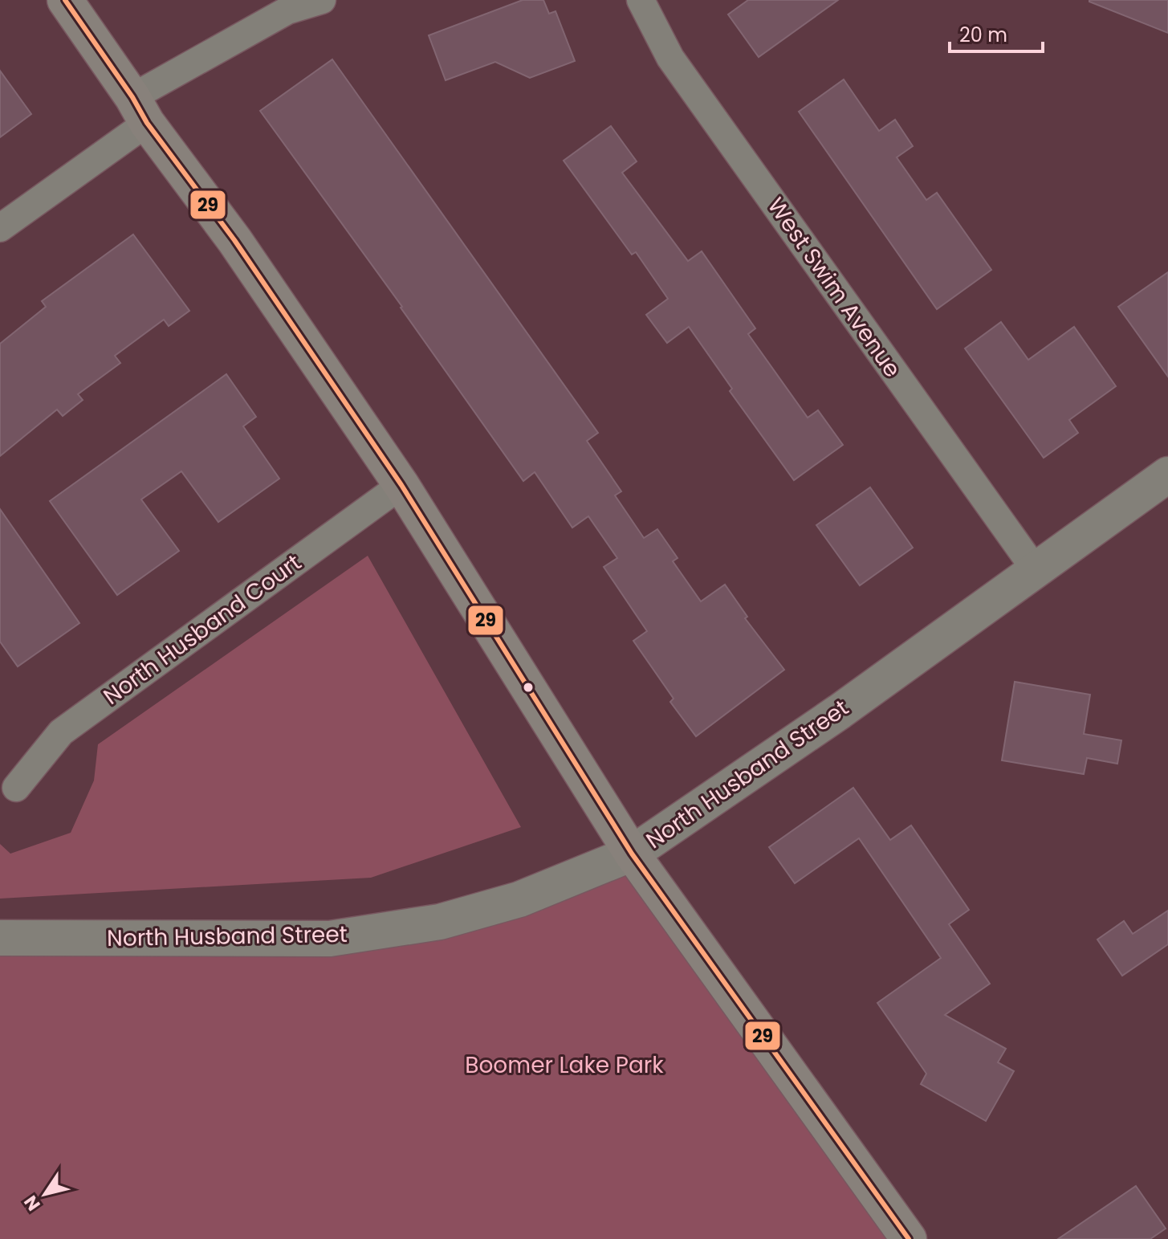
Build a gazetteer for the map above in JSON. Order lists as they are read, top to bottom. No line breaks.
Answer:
{"streets":{"street":["West Swim Avenue","North Husband Court","North Husband Street"]},"crossings":[["West Swim Avenue","North Husband Street"]],"parks":["Boomer Lake Park"],"lines":["transit line 29"],"scale_bar":"20 m","north":"bottom left"}
